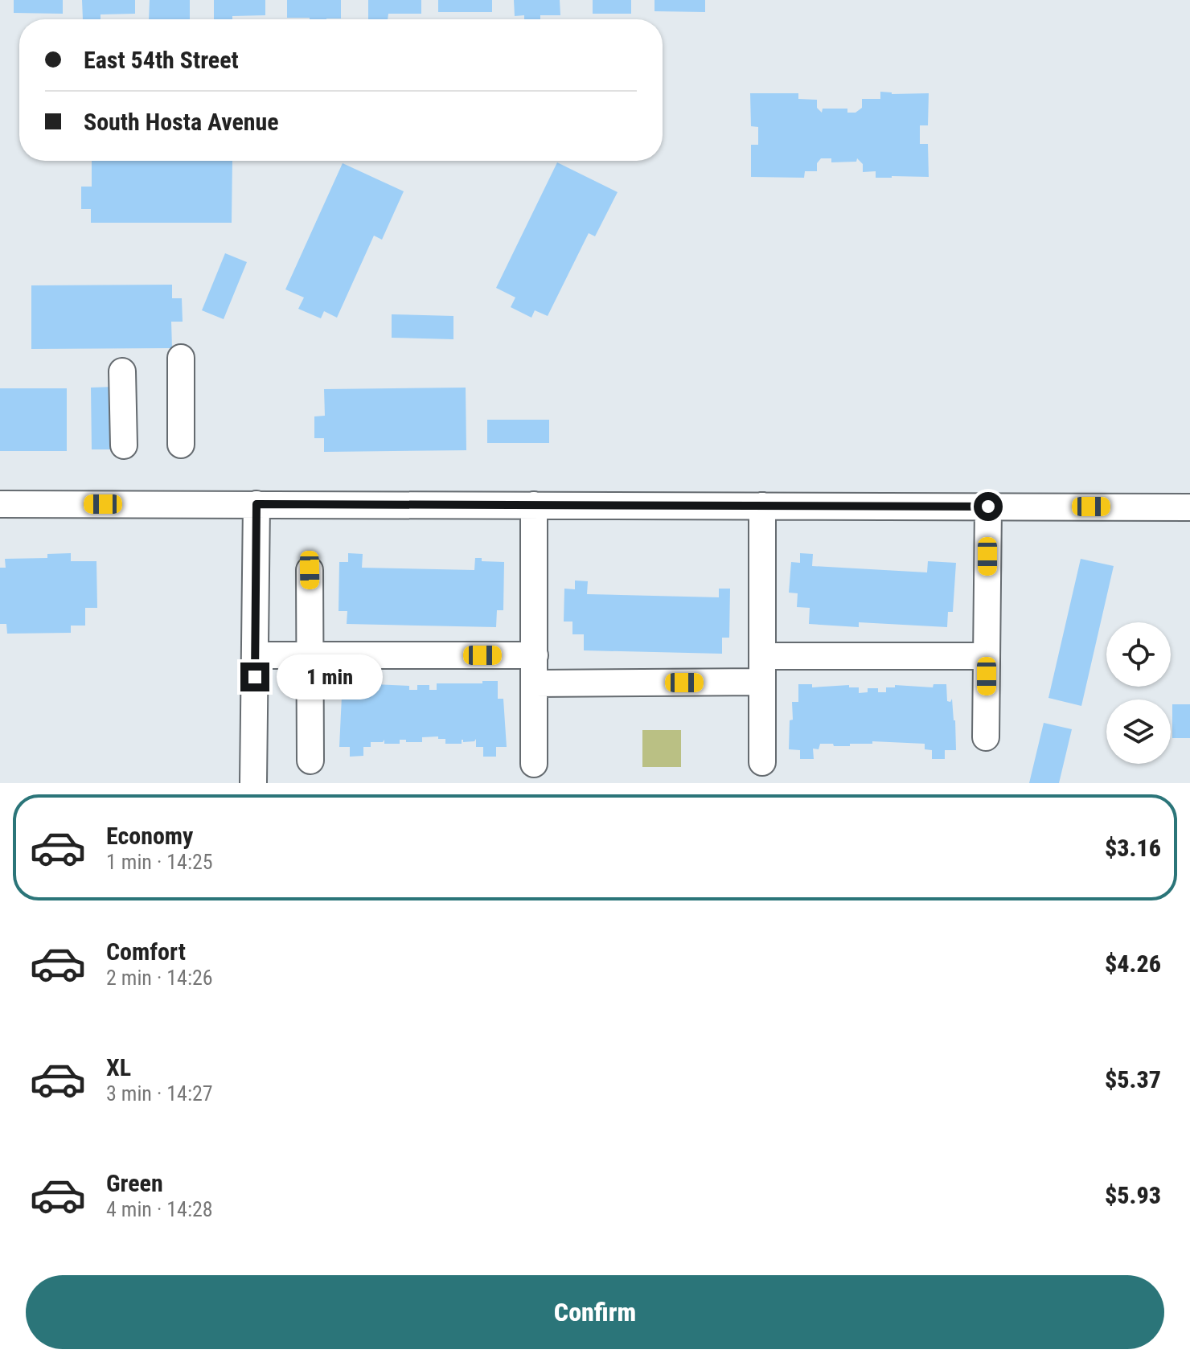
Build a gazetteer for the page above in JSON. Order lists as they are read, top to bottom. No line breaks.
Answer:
{"page":{"banner":["East 54th Street","South Hosta Avenue"],"bubble":"1 min","list":[{"name":"Economy","note":"1 min · 14:25","value":"$3.16"},{"name":"Comfort","note":"2 min · 14:26","value":"$4.26"},{"name":"XL","note":"3 min · 14:27","value":"$5.37"},{"name":"Green","note":"4 min · 14:28","value":"$5.93"}],"buttons":"Confirm"}}
